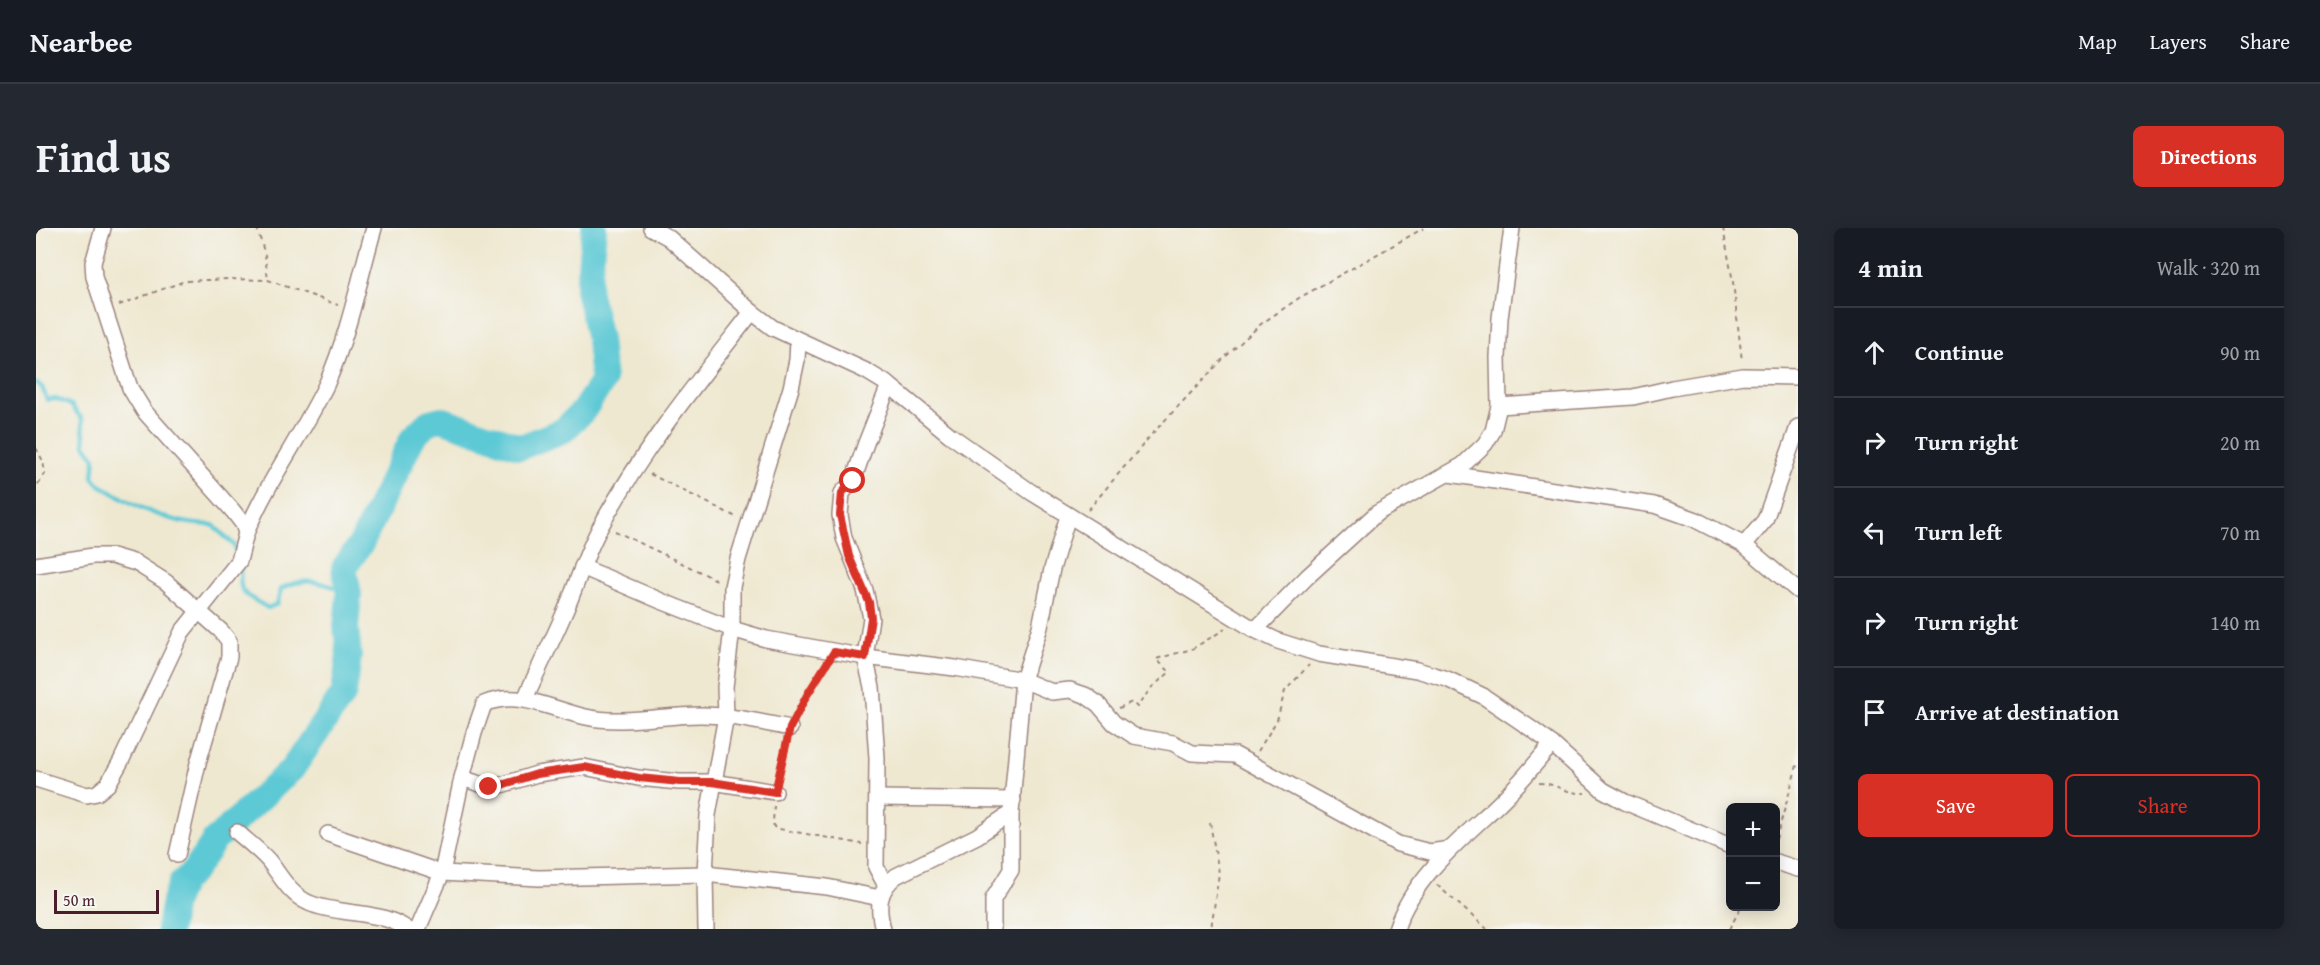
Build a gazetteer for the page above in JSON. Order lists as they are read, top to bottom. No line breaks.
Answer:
{"scale_bar":"50 m","page":{"header":"Nearbee","nav":["Map","Layers","Share"],"title":"Find us","buttons":["Directions",["Save","Share"]],"heading":["4 min","Walk · 320 m"],"list":[["Continue","90 m"],["Turn right","20 m"],["Turn left","70 m"],["Turn right","140 m"],"Arrive at destination"],"map_buttons":["+","−"],"scale":"50 m"}}
